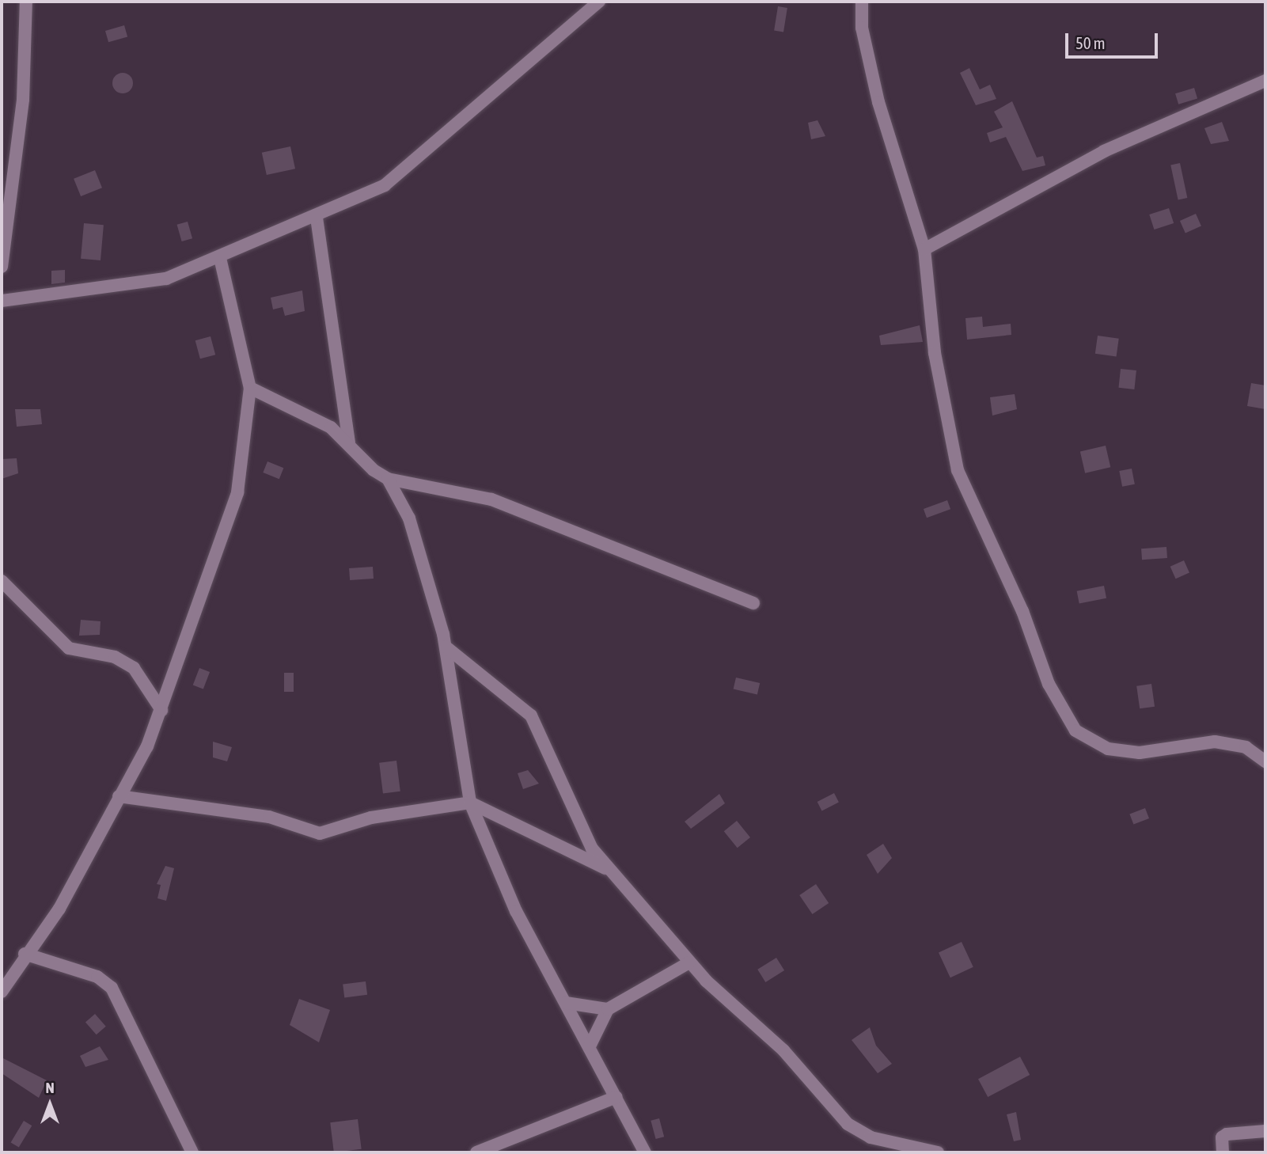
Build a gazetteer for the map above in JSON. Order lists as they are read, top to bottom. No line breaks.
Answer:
{"scale_bar":"50 m","north":"top"}
